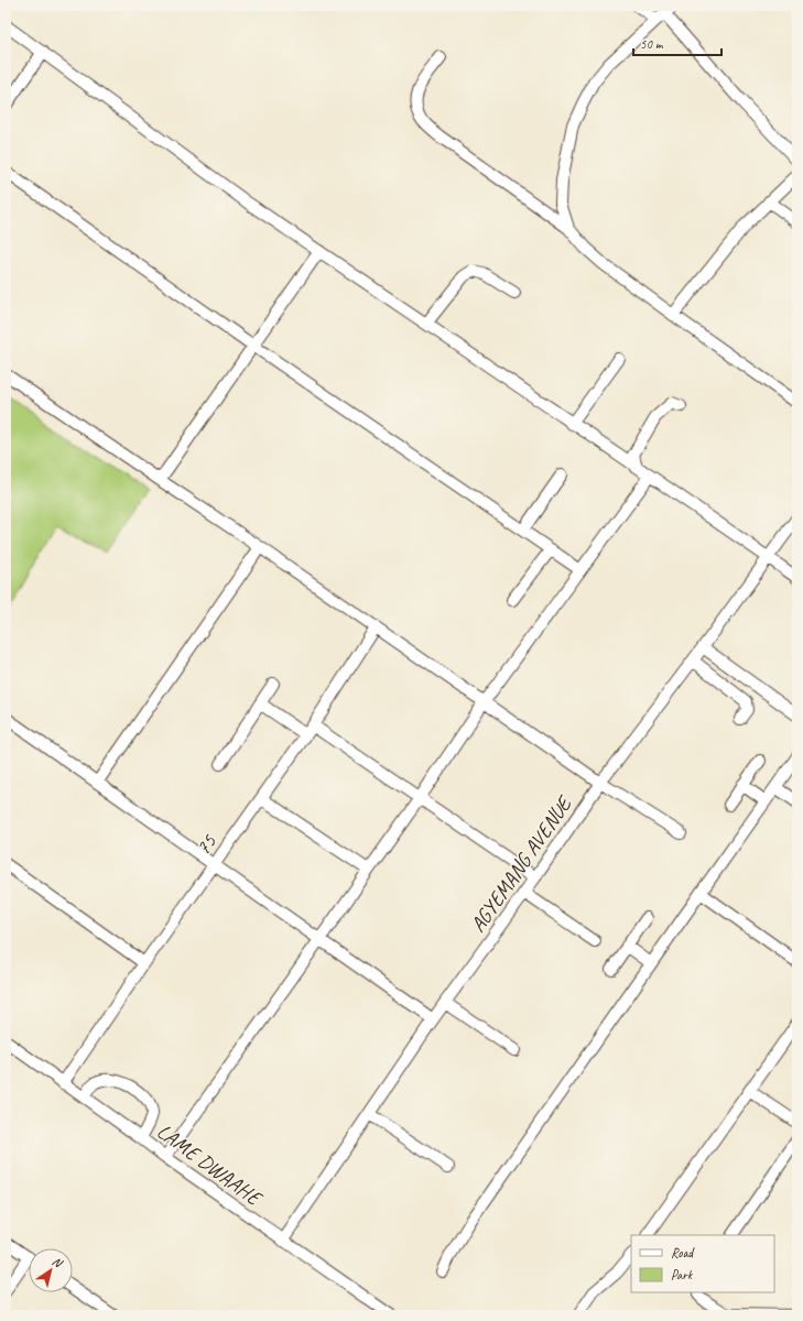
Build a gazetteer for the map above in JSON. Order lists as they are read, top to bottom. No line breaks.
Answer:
{"streets":{"street":["75","AGYEMANG AVENUE","LAME DWAAHE"]},"crossings":[["75","LAME DWAAHE"],["AGYEMANG AVENUE","LAME DWAAHE"]],"legend":["Road","Park"],"scale_bar":"50 m","north":"top right"}
